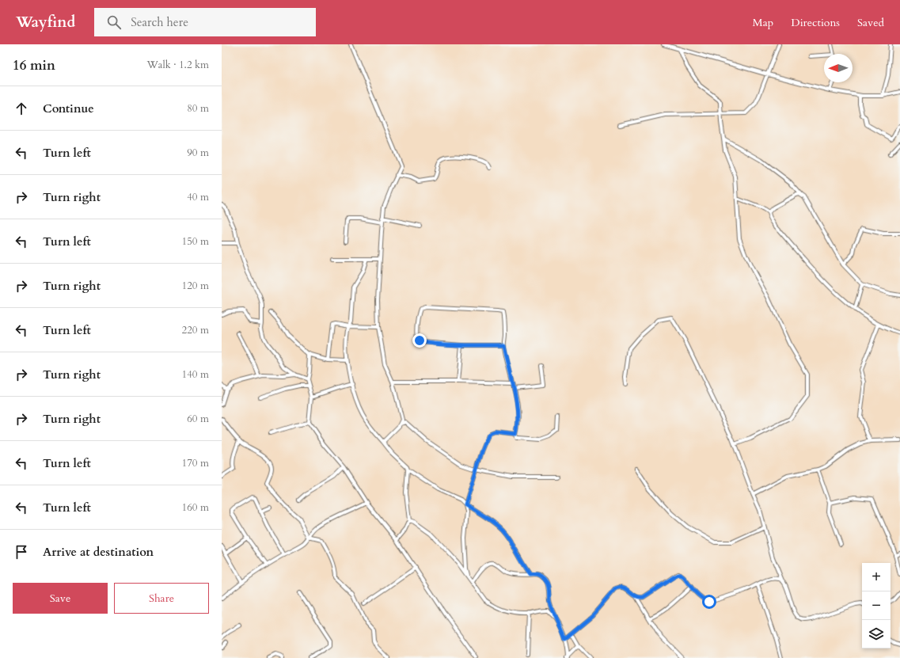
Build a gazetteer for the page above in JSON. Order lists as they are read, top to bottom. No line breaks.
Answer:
{"north":"left","page":{"header":"Wayfind","search":"Search here","nav":["Map","Directions","Saved"],"heading":["16 min","Walk · 1.2 km"],"list":[["Continue","80 m"],["Turn left","90 m"],["Turn right","40 m"],["Turn left","150 m"],["Turn right","120 m"],["Turn left","220 m"],["Turn right","140 m"],["Turn right","60 m"],["Turn left","170 m"],["Turn left","160 m"],"Arrive at destination"],"map_buttons":["+","−"],"buttons":["Save","Share"]}}
